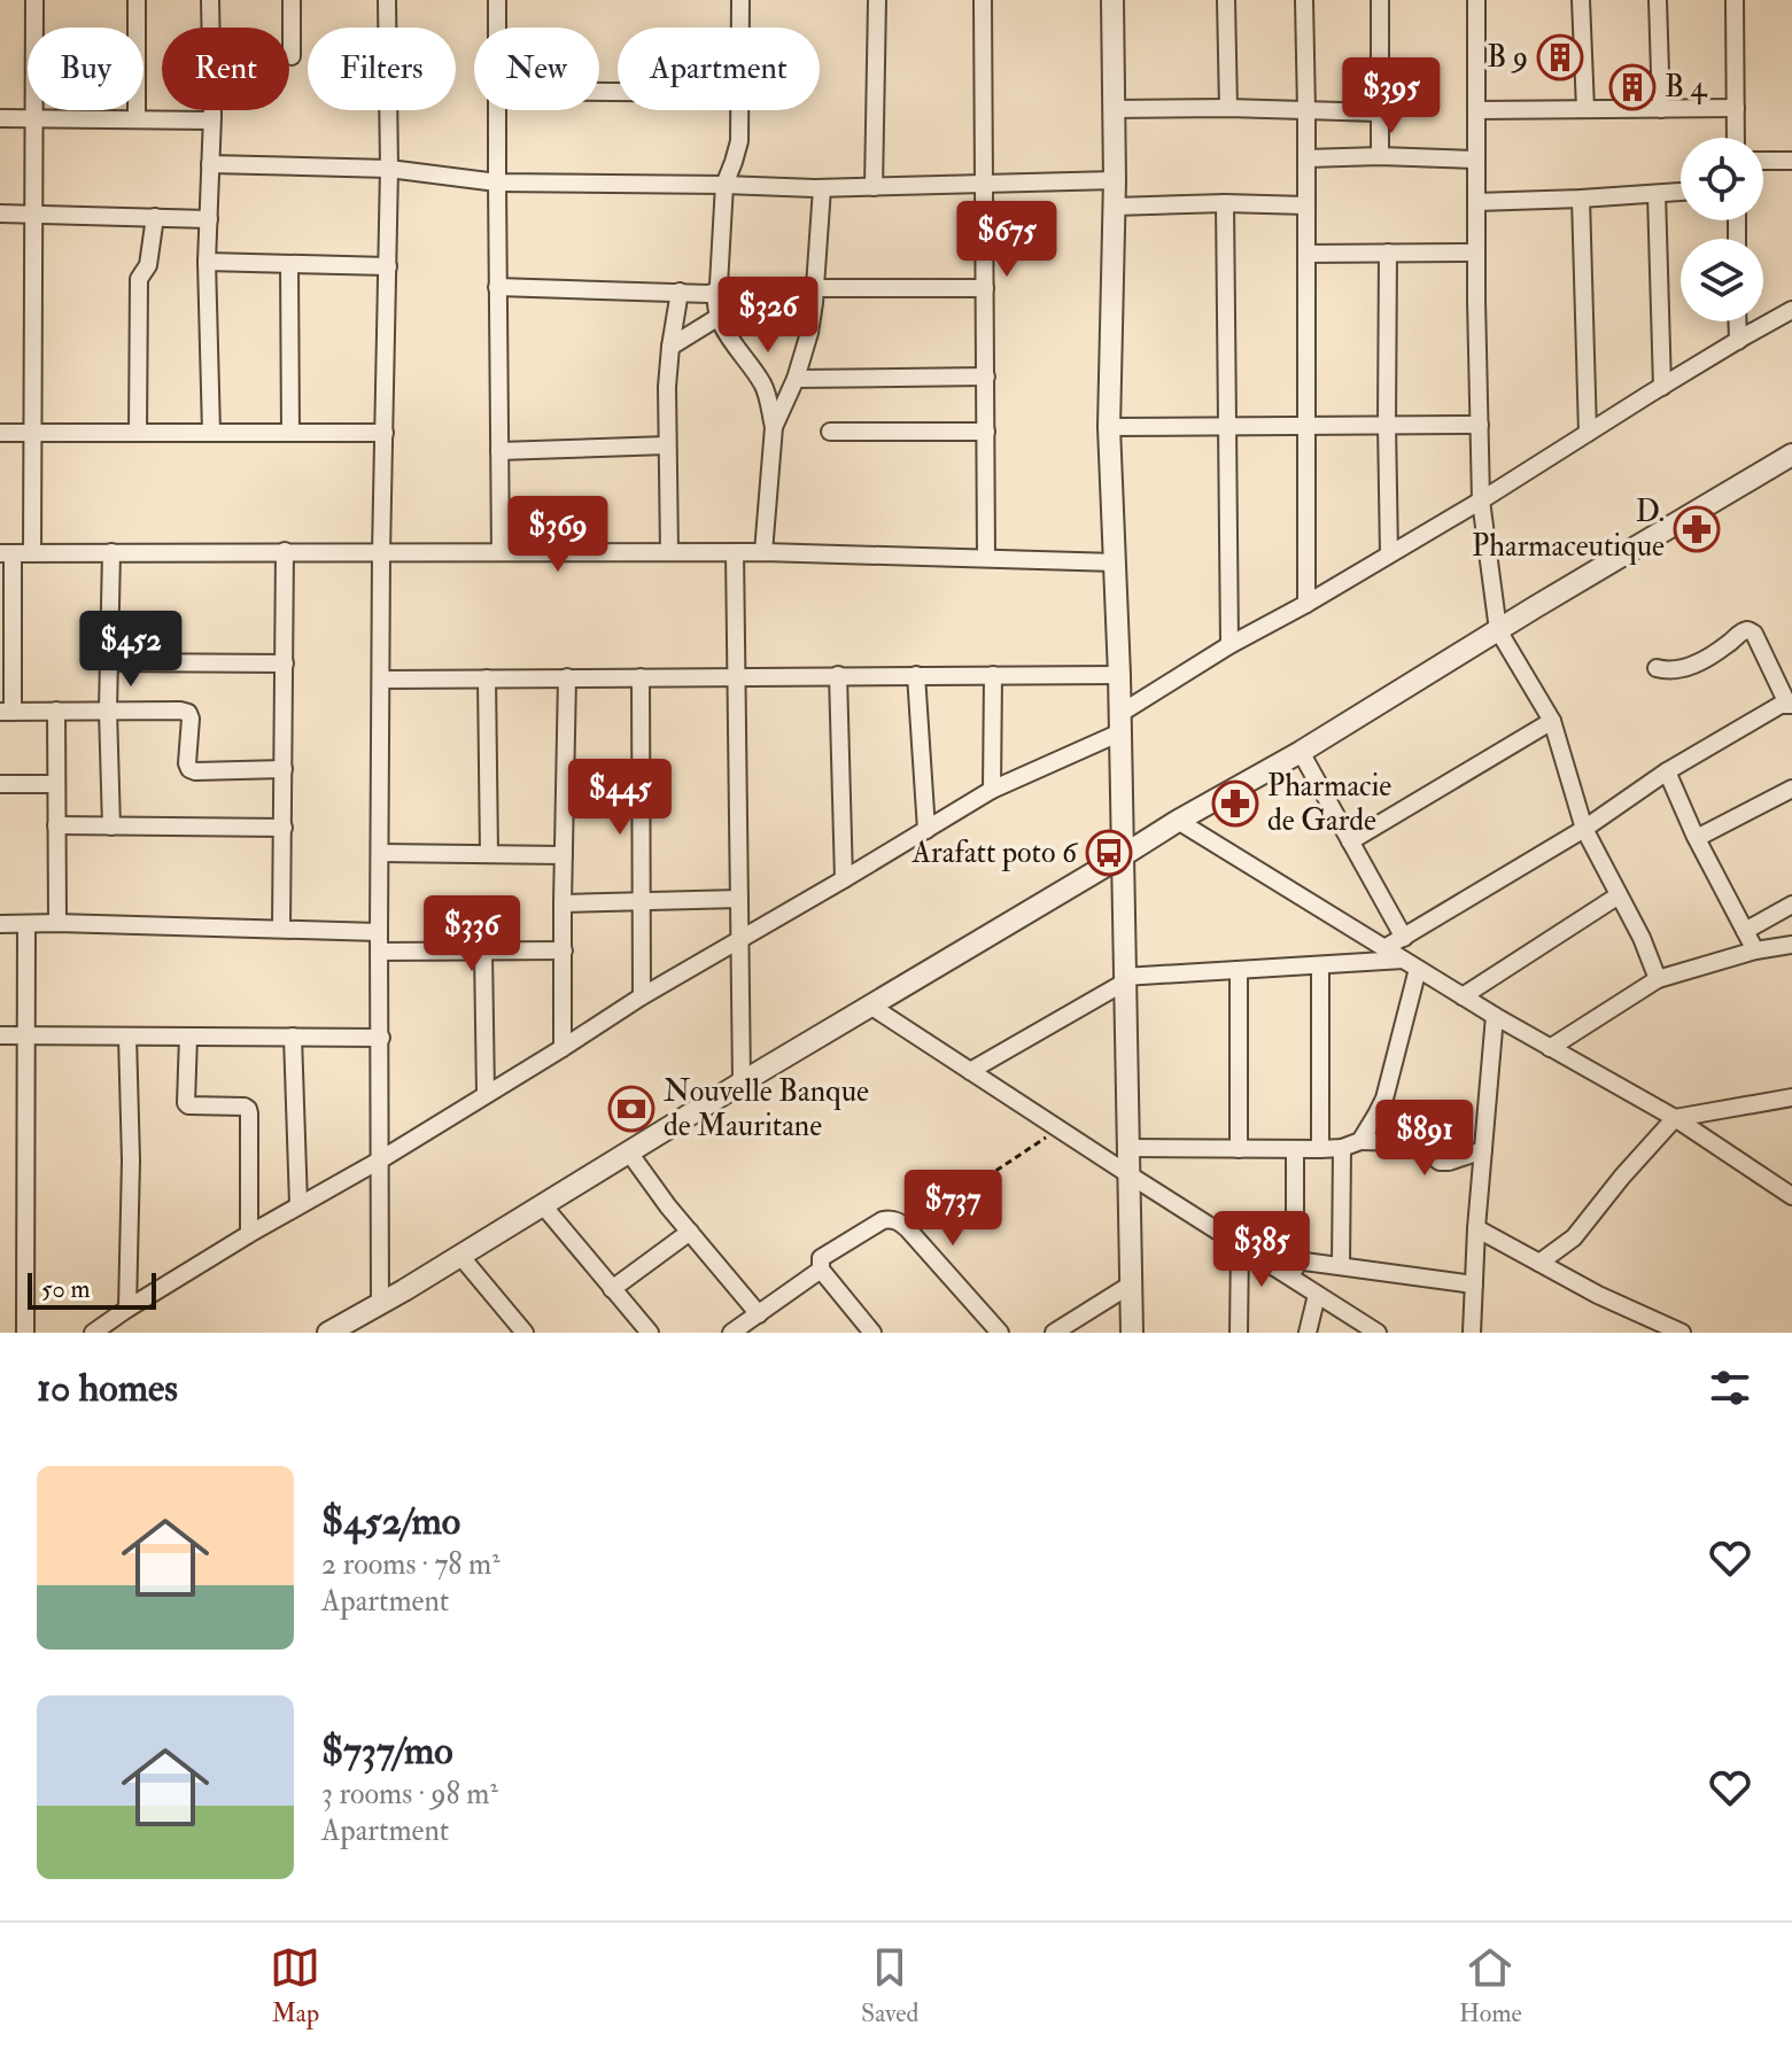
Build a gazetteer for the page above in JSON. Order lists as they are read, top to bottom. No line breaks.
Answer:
{"places":{"building":["B 9","B 4"],"pharmacy":["D. Pharmaceutique","Pharmacie de Garde"],"bus stop":["Arafatt poto 6"],"bank":["Nouvelle Banque de Mauritane"]},"scale_bar":"50 m","page":{"chip":["Buy","Rent","Filters","New","Apartment"],"price":["$395","$675","$326","$369","$452","$445","$336","$891","$737","$385"],"scale":"50 m","heading":"10 homes","list":[{"name":"$452/mo","note":"2 rooms · 78 m² · Apartment"},{"name":"$737/mo","note":"3 rooms · 98 m² · Apartment"}],"tabs":["Map","Saved","Home"]}}
